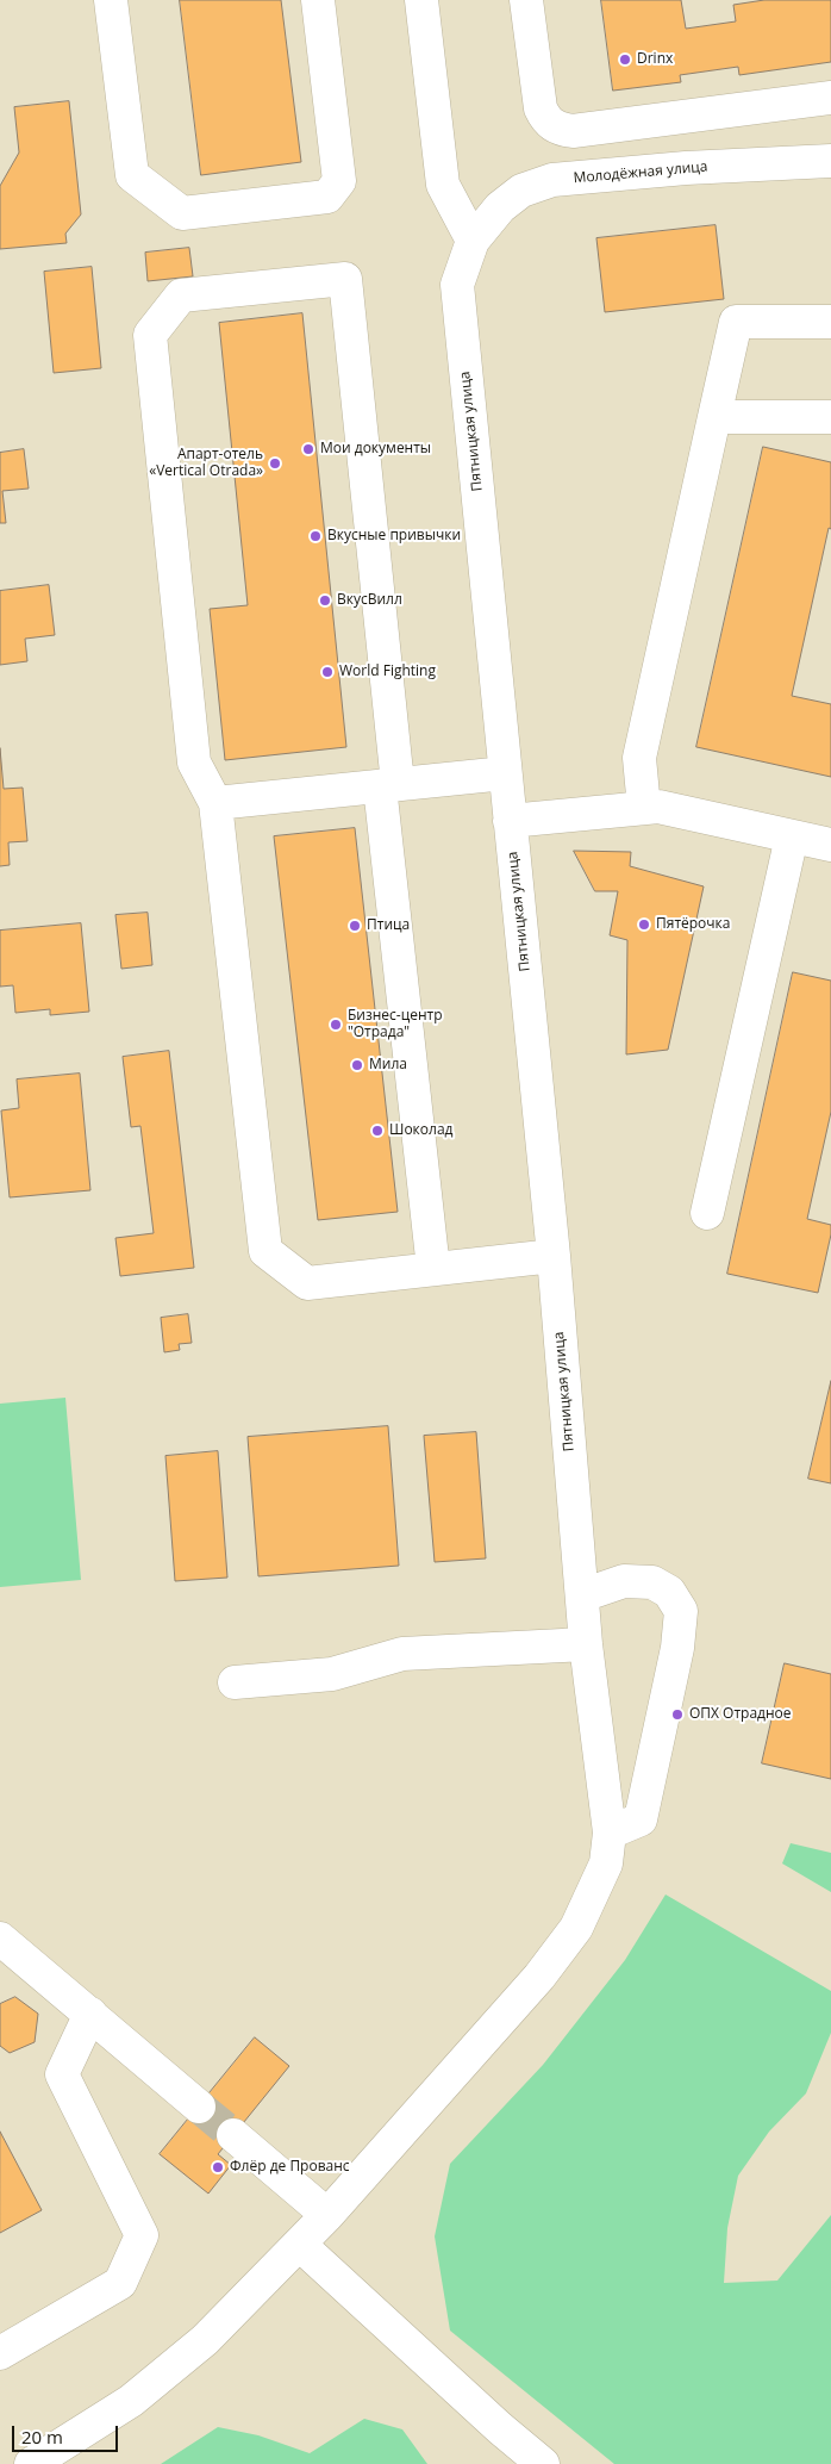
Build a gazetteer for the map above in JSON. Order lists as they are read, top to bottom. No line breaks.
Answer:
{"streets":{"street":["Молодёжная улица","Пятницкая улица"]},"crossings":[["Молодёжная улица","Пятницкая улица"]],"places":["Drinx","Мои документы","Апарт-отель «Vertical Otrada»","Вкусные привычки","ВкусВилл","World Fighting","Пятёрочка","Птица","Бизнес-центр \"Отрада\"","Мила","Шоколад","ОПХ Отрадное","Флёр де Прованс"],"scale_bar":"20 m"}
